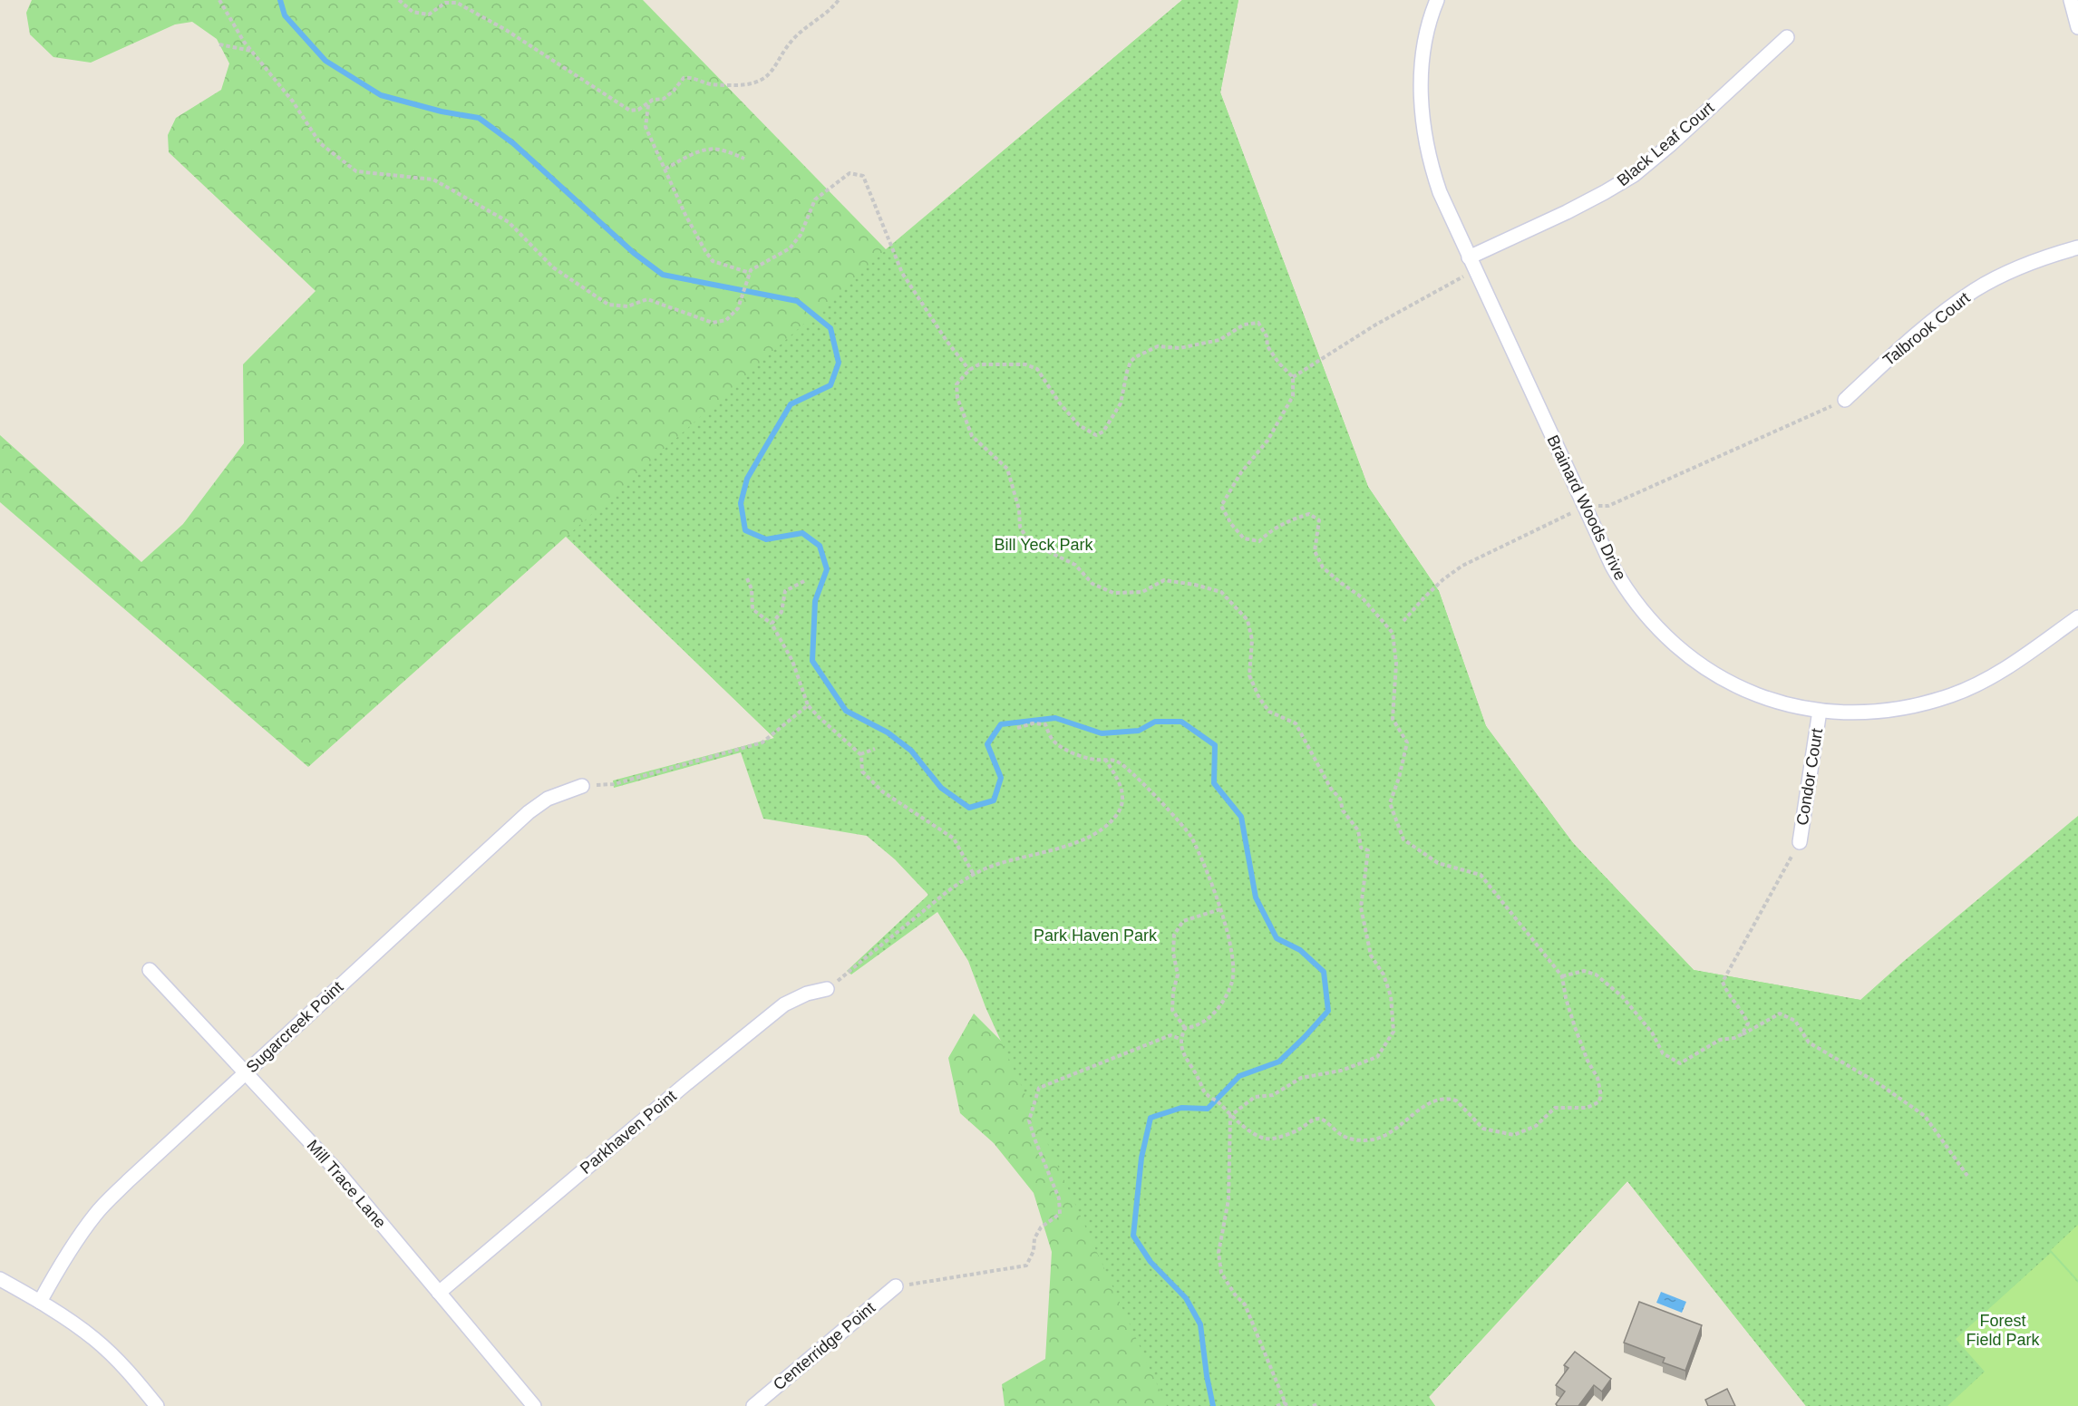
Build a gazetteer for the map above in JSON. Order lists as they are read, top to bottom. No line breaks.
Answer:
{"streets":{"street":["Black Leaf Court","Talbrook Court","Brainard Woods Drive","Condor Court","Sugarcreek Point","Parkhaven Point","Mill Trace Lane","Centerridge Point"]},"crossings":[["Black Leaf Court","Brainard Woods Drive"],["Brainard Woods Drive","Condor Court"],["Sugarcreek Point","Mill Trace Lane"],["Parkhaven Point","Mill Trace Lane"]],"parks":["Bill Yeck Park","Park Haven Park","Forest Field Park"]}
